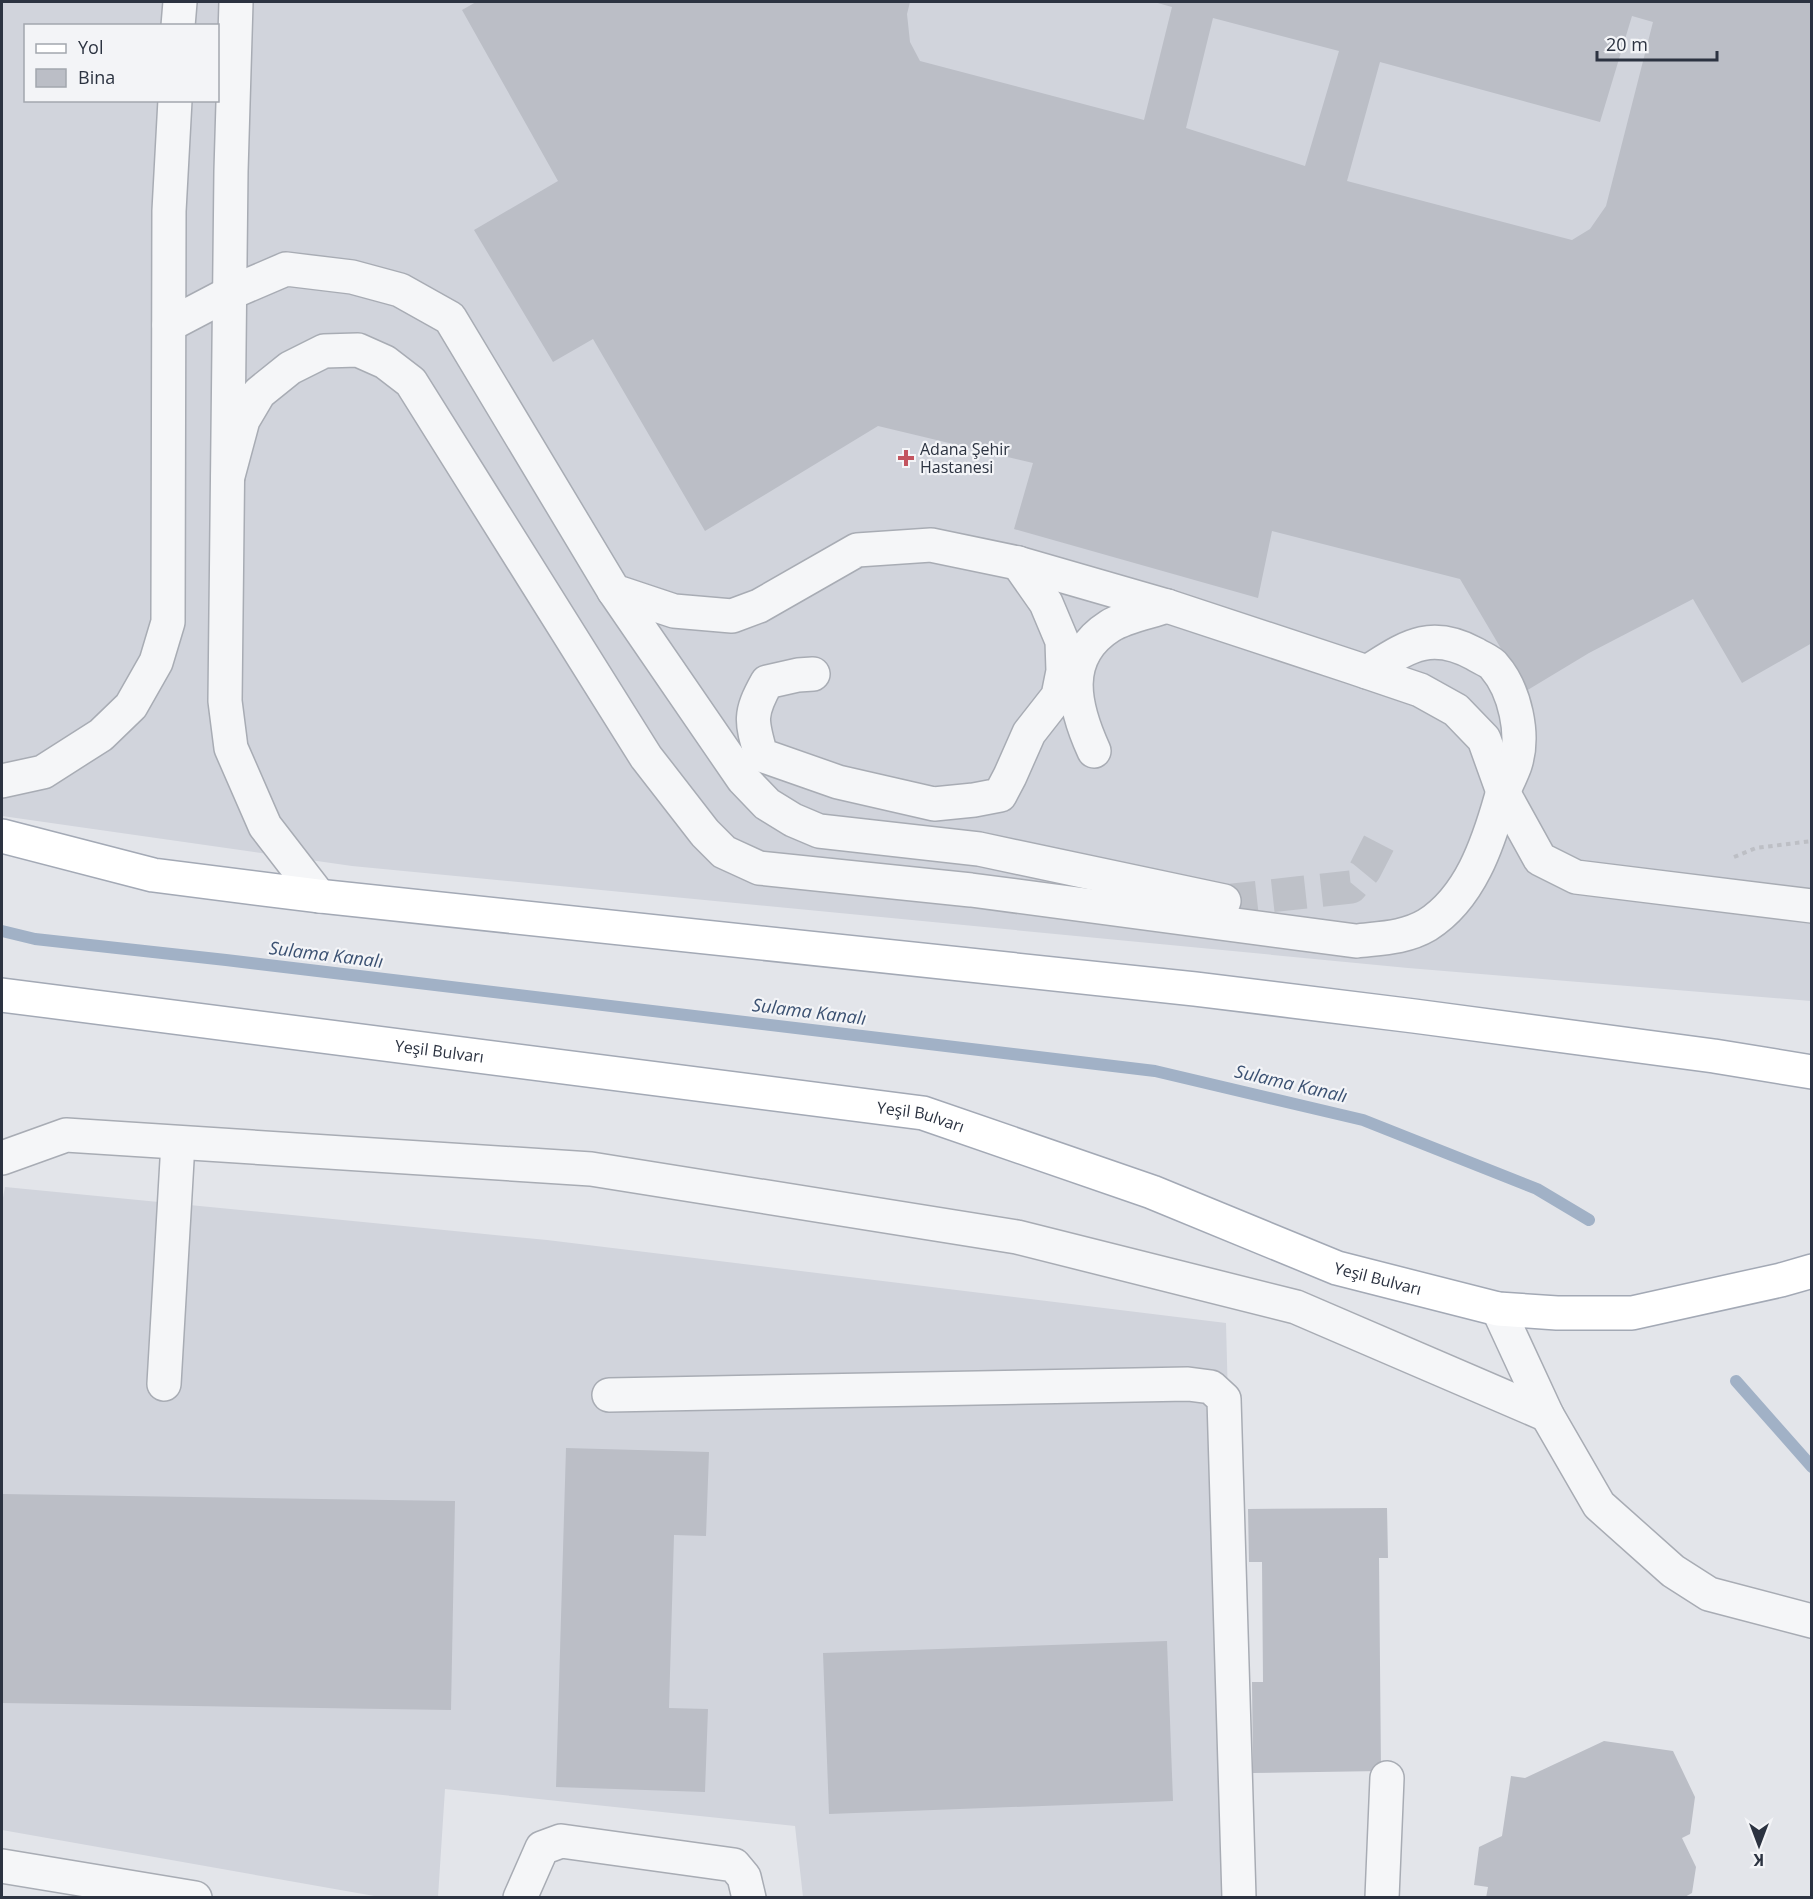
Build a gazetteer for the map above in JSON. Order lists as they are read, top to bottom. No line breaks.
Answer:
{"streets":{"main road":["Yeşil Bulvarı"]},"water":["Sulama Kanalı"],"places":{"health":["Adana Şehir Hastanesi"]},"legend":["Yol","Bina"],"scale_bar":"20 m","north":"bottom"}
